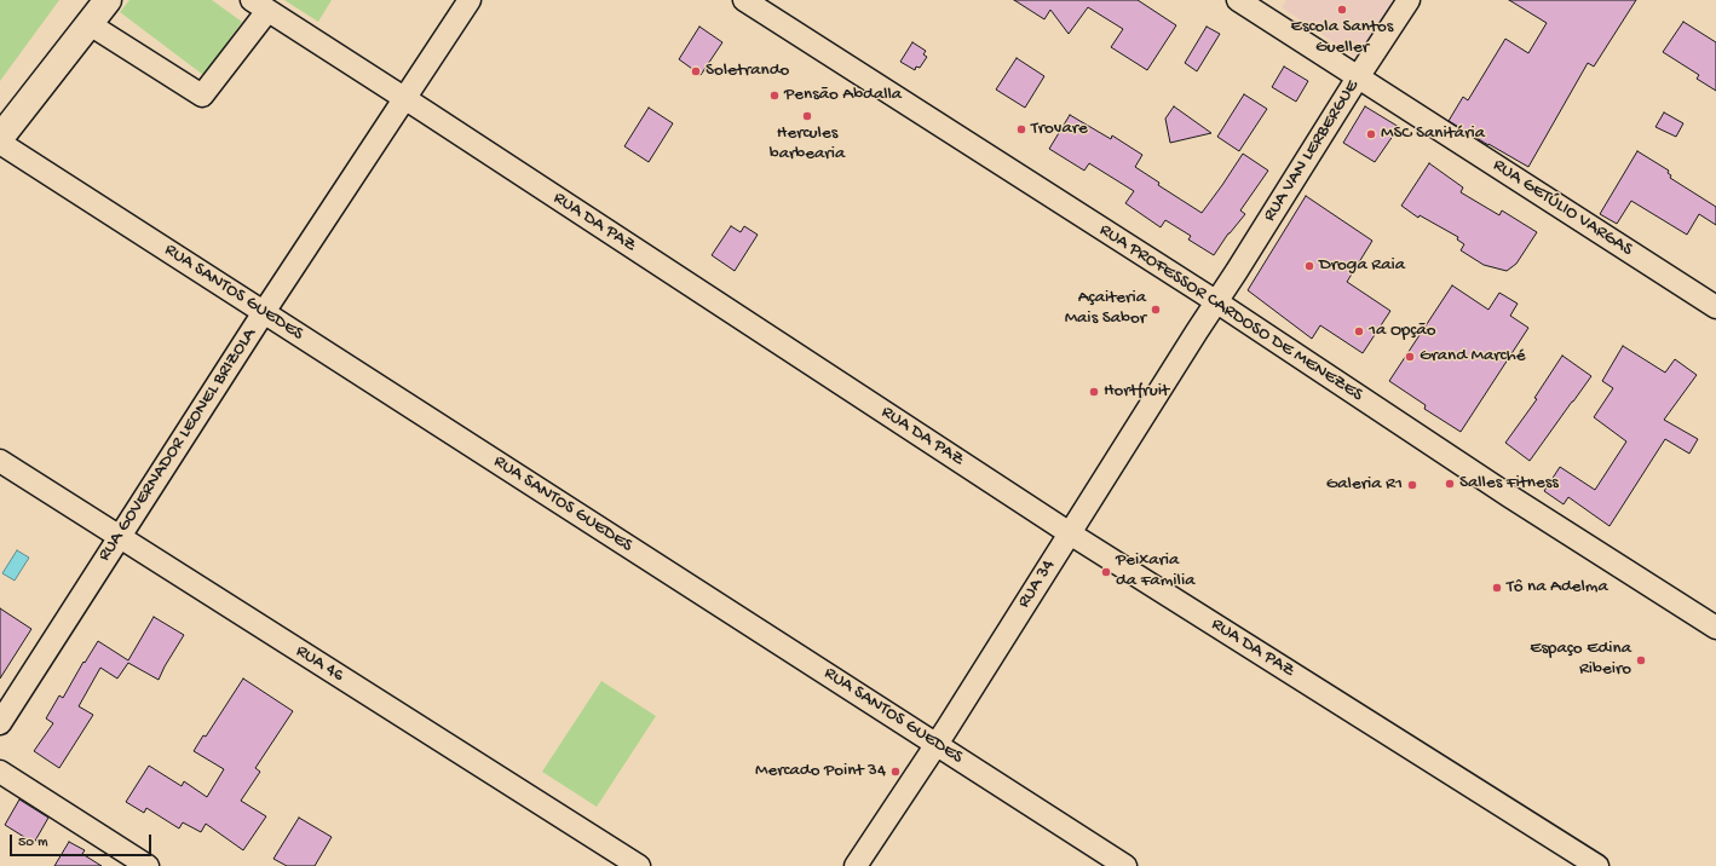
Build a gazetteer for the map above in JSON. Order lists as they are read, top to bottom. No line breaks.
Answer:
{"streets":{"street":["RUA VAN LERBERGUE","RUA GETÚLIO VARGAS","RUA DA PAZ","RUA SANTOS GUEDES","RUA PROFESSOR CARDOSO DE MENEZES","RUA GOVERNADOR LEONEL BRIZOLA","RUA 34","RUA 46"]},"crossings":[["RUA VAN LERBERGUE","RUA GETÚLIO VARGAS"],["RUA VAN LERBERGUE","RUA PROFESSOR CARDOSO DE MENEZES"],["RUA VAN LERBERGUE","RUA 34"],["RUA DA PAZ","RUA GOVERNADOR LEONEL BRIZOLA"],["RUA DA PAZ","RUA 34"],["RUA SANTOS GUEDES","RUA GOVERNADOR LEONEL BRIZOLA"],["RUA SANTOS GUEDES","RUA 34"],["RUA PROFESSOR CARDOSO DE MENEZES","RUA 34"],["RUA GOVERNADOR LEONEL BRIZOLA","RUA 46"]],"places":["Escola Santos Gueller","Soletrando","Pensão Abdalla","Hercules barbearia","Trovare","MSC Sanitária","Droga Raia","Açaiteria Mais Sabor","1a Opção","Grand Marché","Hortfruit","Salles Fitness","Galeria R1","Peixaria da Familia","Tô na Adelma","Espaço Edina Ribeiro","Mercado Point 34"],"scale_bar":"50 m"}
